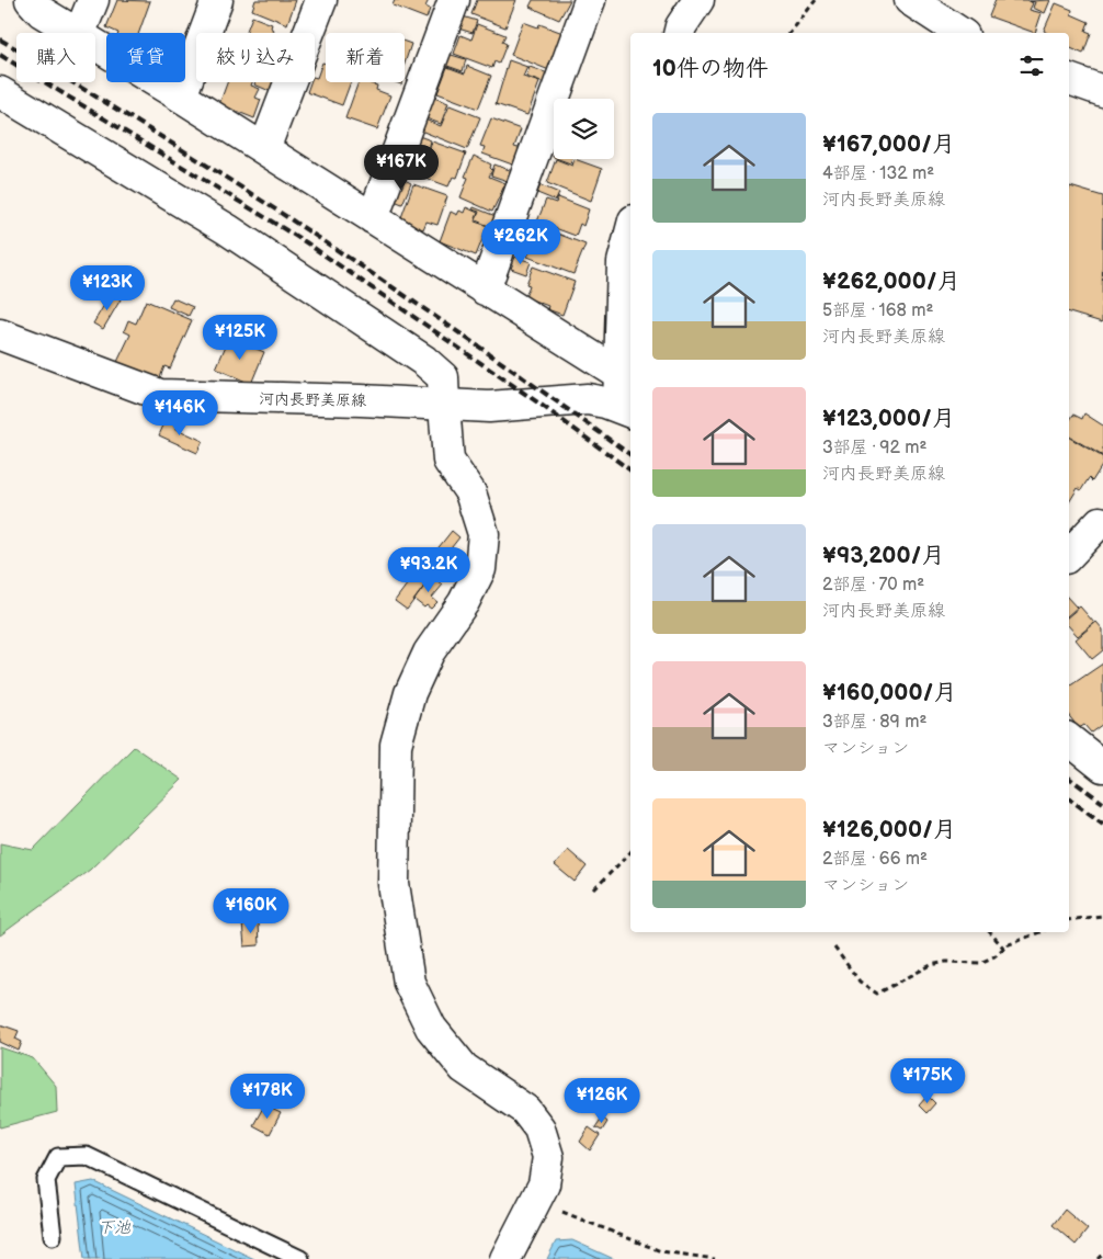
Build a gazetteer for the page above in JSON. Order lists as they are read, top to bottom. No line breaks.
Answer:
{"streets":{"street":["河内長野美原線"]},"water":["下池"],"page":{"chip":["購入","賃貸","絞り込み","新着"],"heading":"10件の物件","list":[{"name":"¥167,000/月","note":"4部屋 · 132 m² · 河内長野美原線"},{"name":"¥262,000/月","note":"5部屋 · 168 m² · 河内長野美原線"},{"name":"¥123,000/月","note":"3部屋 · 92 m² · 河内長野美原線"},{"name":"¥93,200/月","note":"2部屋 · 70 m² · 河内長野美原線"},{"name":"¥160,000/月","note":"3部屋 · 89 m² · マンション"},{"name":"¥126,000/月","note":"2部屋 · 66 m² · マンション"}],"price":["¥167K","¥262K","¥123K","¥125K","¥146K","¥93.2K","¥160K","¥175K","¥178K","¥126K"]}}
